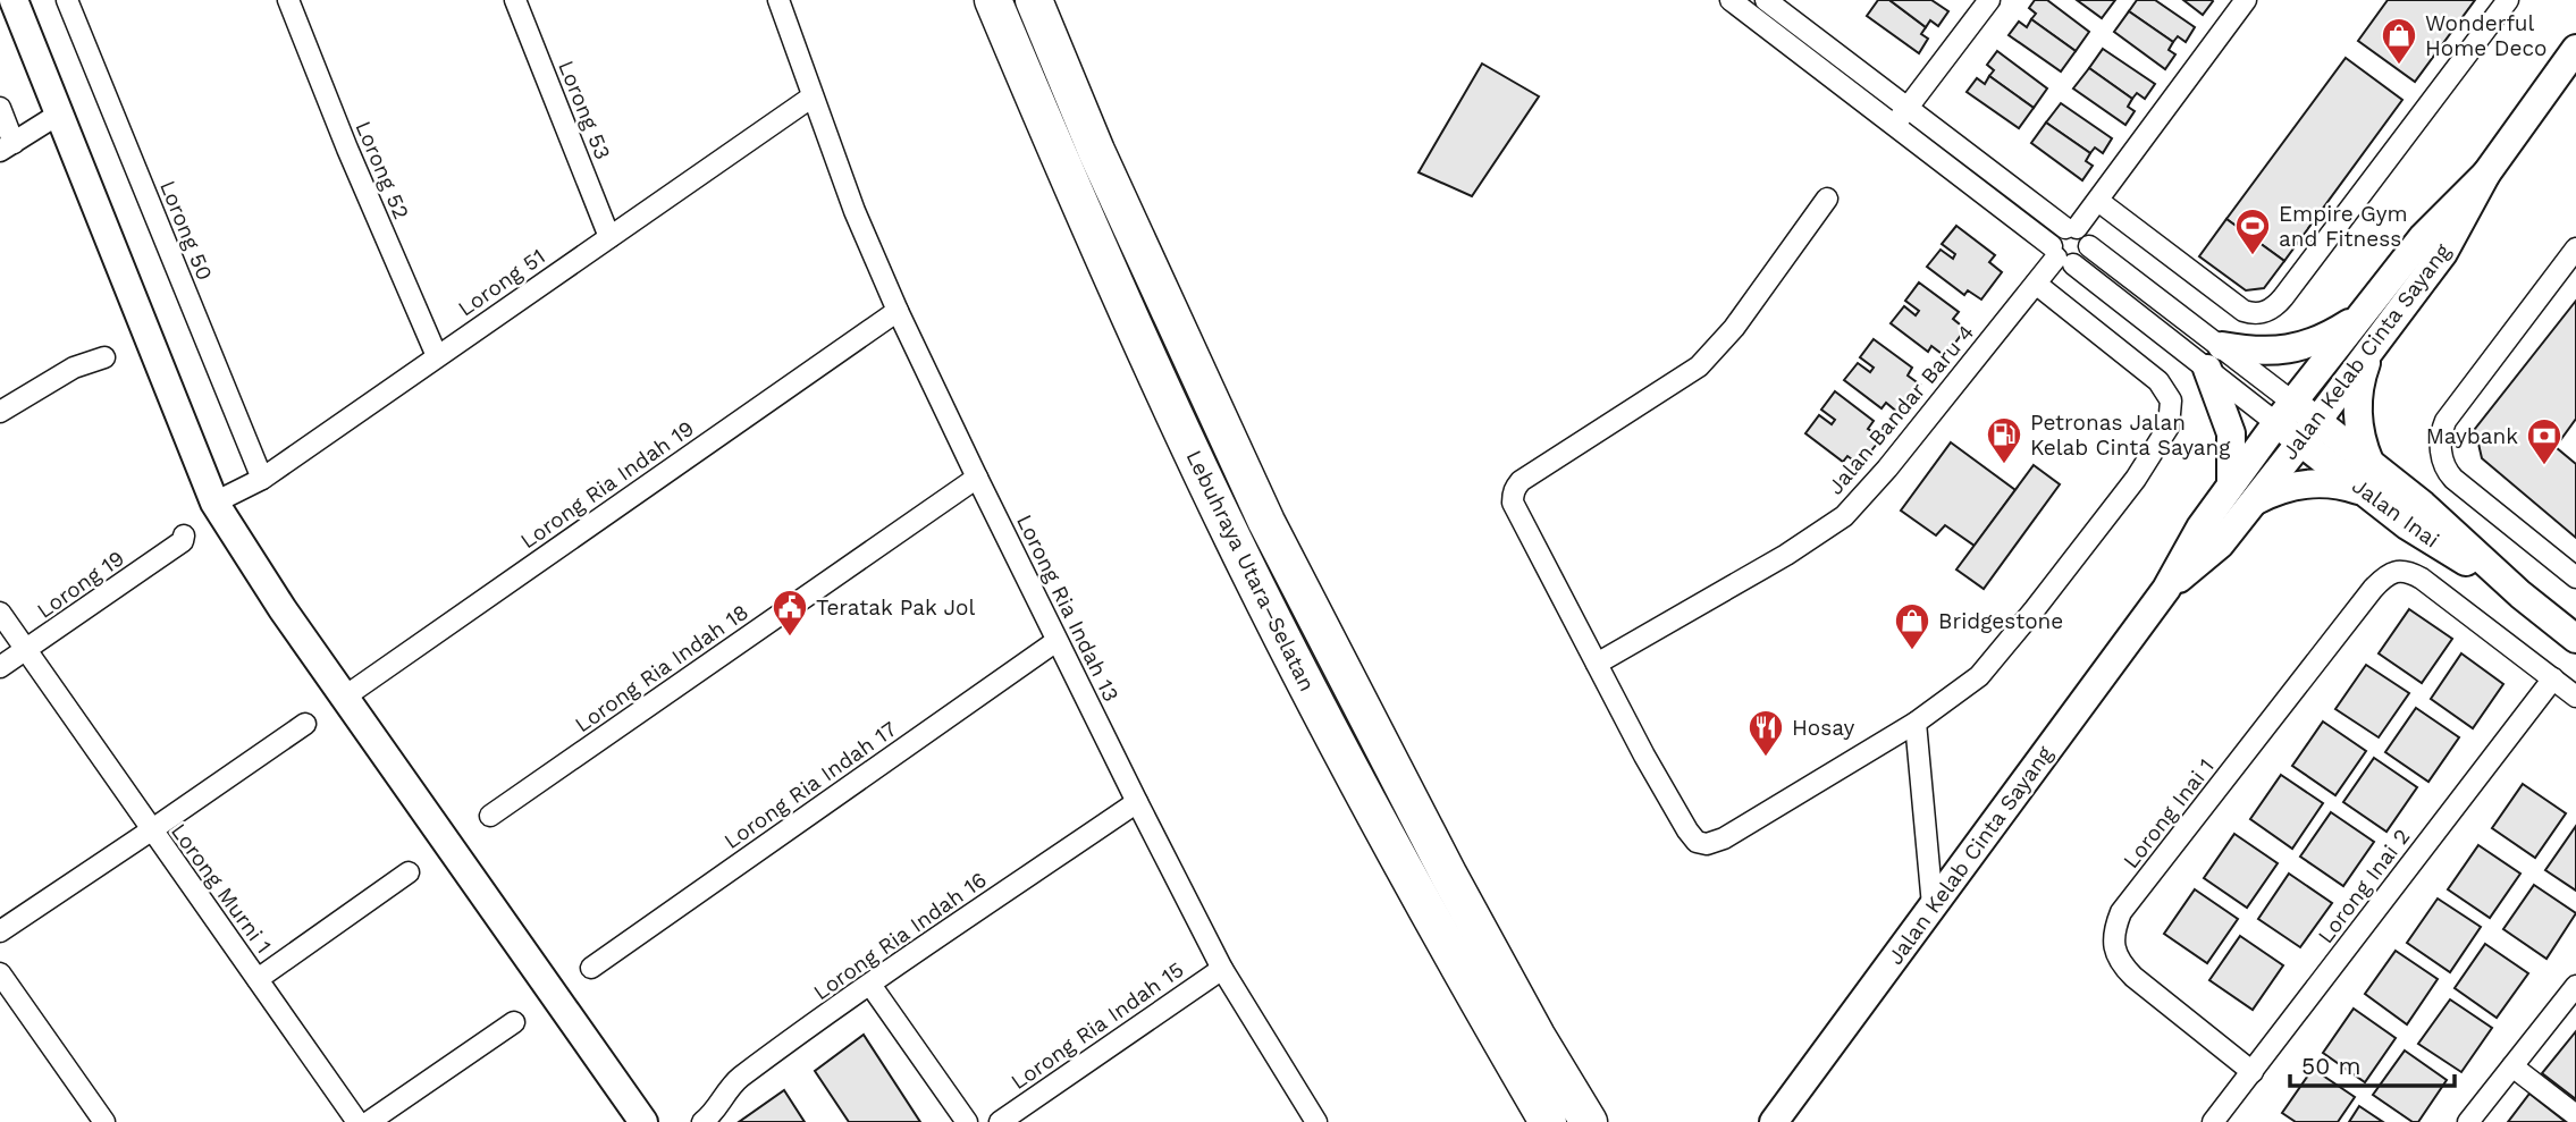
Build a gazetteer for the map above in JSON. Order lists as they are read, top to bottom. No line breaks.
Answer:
{"streets":{"highway":["Lebuhraya Utara–Selatan"],"main road":["Jalan Kelab Cinta Sayang","Jalan Inai"],"street":["Lorong 53","Lorong 52","Lorong 50","Lorong 51","Jalan Bandar Baru 4","Lorong Ria Indah 19","Lorong 19","Lorong Ria Indah 13","Lorong Ria Indah 18","Lorong Ria Indah 17","Lorong Inai 1","Lorong Inai 2","Lorong Murni 1","Lorong Ria Indah 16","Lorong Ria Indah 15"]},"crossings":[["Lorong 53","Lorong 51"],["Lorong 52","Lorong 51"],["Lorong 50","Lorong 51"],["Lorong 51","Lorong Ria Indah 13"],["Jalan Kelab Cinta Sayang","Jalan Inai"],["Lorong Ria Indah 19","Lorong Ria Indah 13"],["Lorong Ria Indah 13","Lorong Ria Indah 18"],["Lorong Ria Indah 13","Lorong Ria Indah 17"],["Lorong Ria Indah 13","Lorong Ria Indah 16"],["Lorong Ria Indah 13","Lorong Ria Indah 15"],["Lorong Inai 1","Lorong Inai 2"]],"places":{"shop":["Wonderful Home Deco","Bridgestone"],"sports":["Empire Gym and Fitness"],"fuel station":["Petronas Jalan Kelab Cinta Sayang"],"bank":["Maybank"],"public building":["Teratak Pak Jol"],"restaurant":["Hosay"]},"scale_bar":"50 m"}
